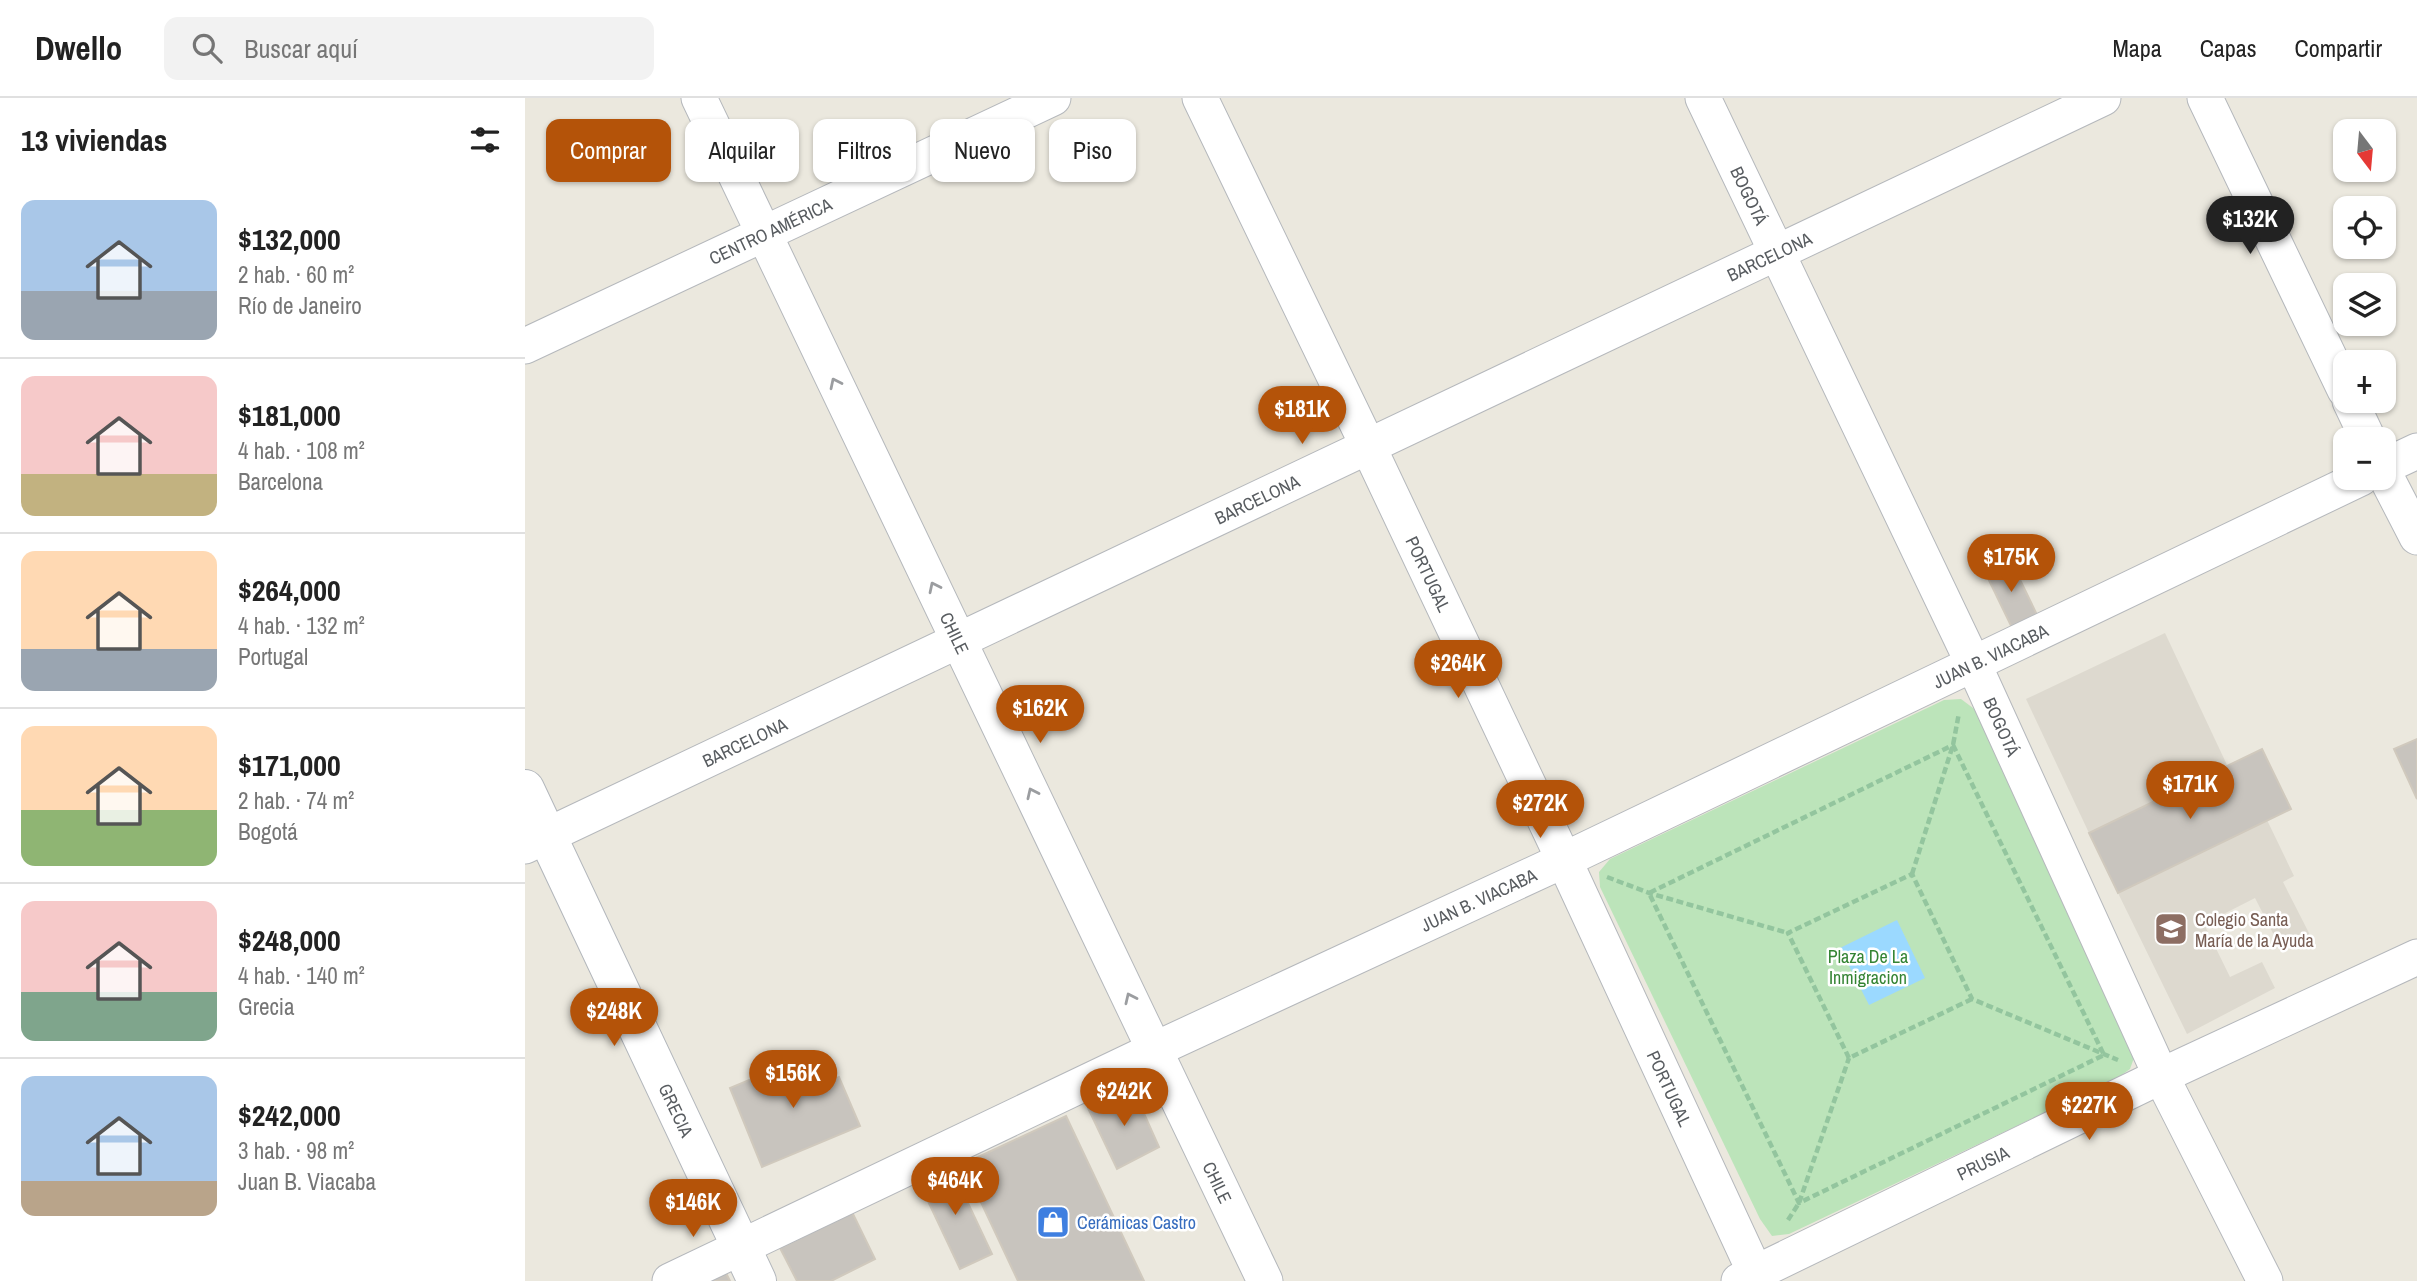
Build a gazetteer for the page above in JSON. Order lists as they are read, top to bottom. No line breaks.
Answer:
{"streets":{"street":["BOGOTÁ","CENTRO AMÉRICA","BARCELONA","PORTUGAL","CHILE","JUAN B. VIACABA","GRECIA","PRUSIA"]},"crossings":[["BOGOTÁ","BARCELONA"],["BOGOTÁ","JUAN B. VIACABA"],["BOGOTÁ","PRUSIA"],["CENTRO AMÉRICA","CHILE"],["BARCELONA","PORTUGAL"],["BARCELONA","CHILE"],["BARCELONA","GRECIA"],["PORTUGAL","JUAN B. VIACABA"],["PORTUGAL","PRUSIA"],["CHILE","JUAN B. VIACABA"],["JUAN B. VIACABA","GRECIA"]],"one_way":["CHILE"],"parks":["Plaza De La Inmigracion"],"places":{"school or university":["Colegio Santa María de la Ayuda"],"shop":["Cerámicas Castro"]},"north":"bottom","page":{"header":"Dwello","search":"Buscar aquí","nav":["Mapa","Capas","Compartir"],"heading":"13 viviendas","map_buttons":["+","−"],"chip":["Comprar","Alquilar","Filtros","Nuevo","Piso"],"list":[{"name":"$132,000","note":"2 hab. · 60 m² · Río de Janeiro"},{"name":"$181,000","note":"4 hab. · 108 m² · Barcelona"},{"name":"$264,000","note":"4 hab. · 132 m² · Portugal"},{"name":"$171,000","note":"2 hab. · 74 m² · Bogotá"},{"name":"$248,000","note":"4 hab. · 140 m² · Grecia"},{"name":"$242,000","note":"3 hab. · 98 m² · Juan B. Viacaba"}],"price":["$132K","$181K","$175K","$264K","$162K","$171K","$272K","$248K","$156K","$242K","$227K","$464K","$146K"]}}
